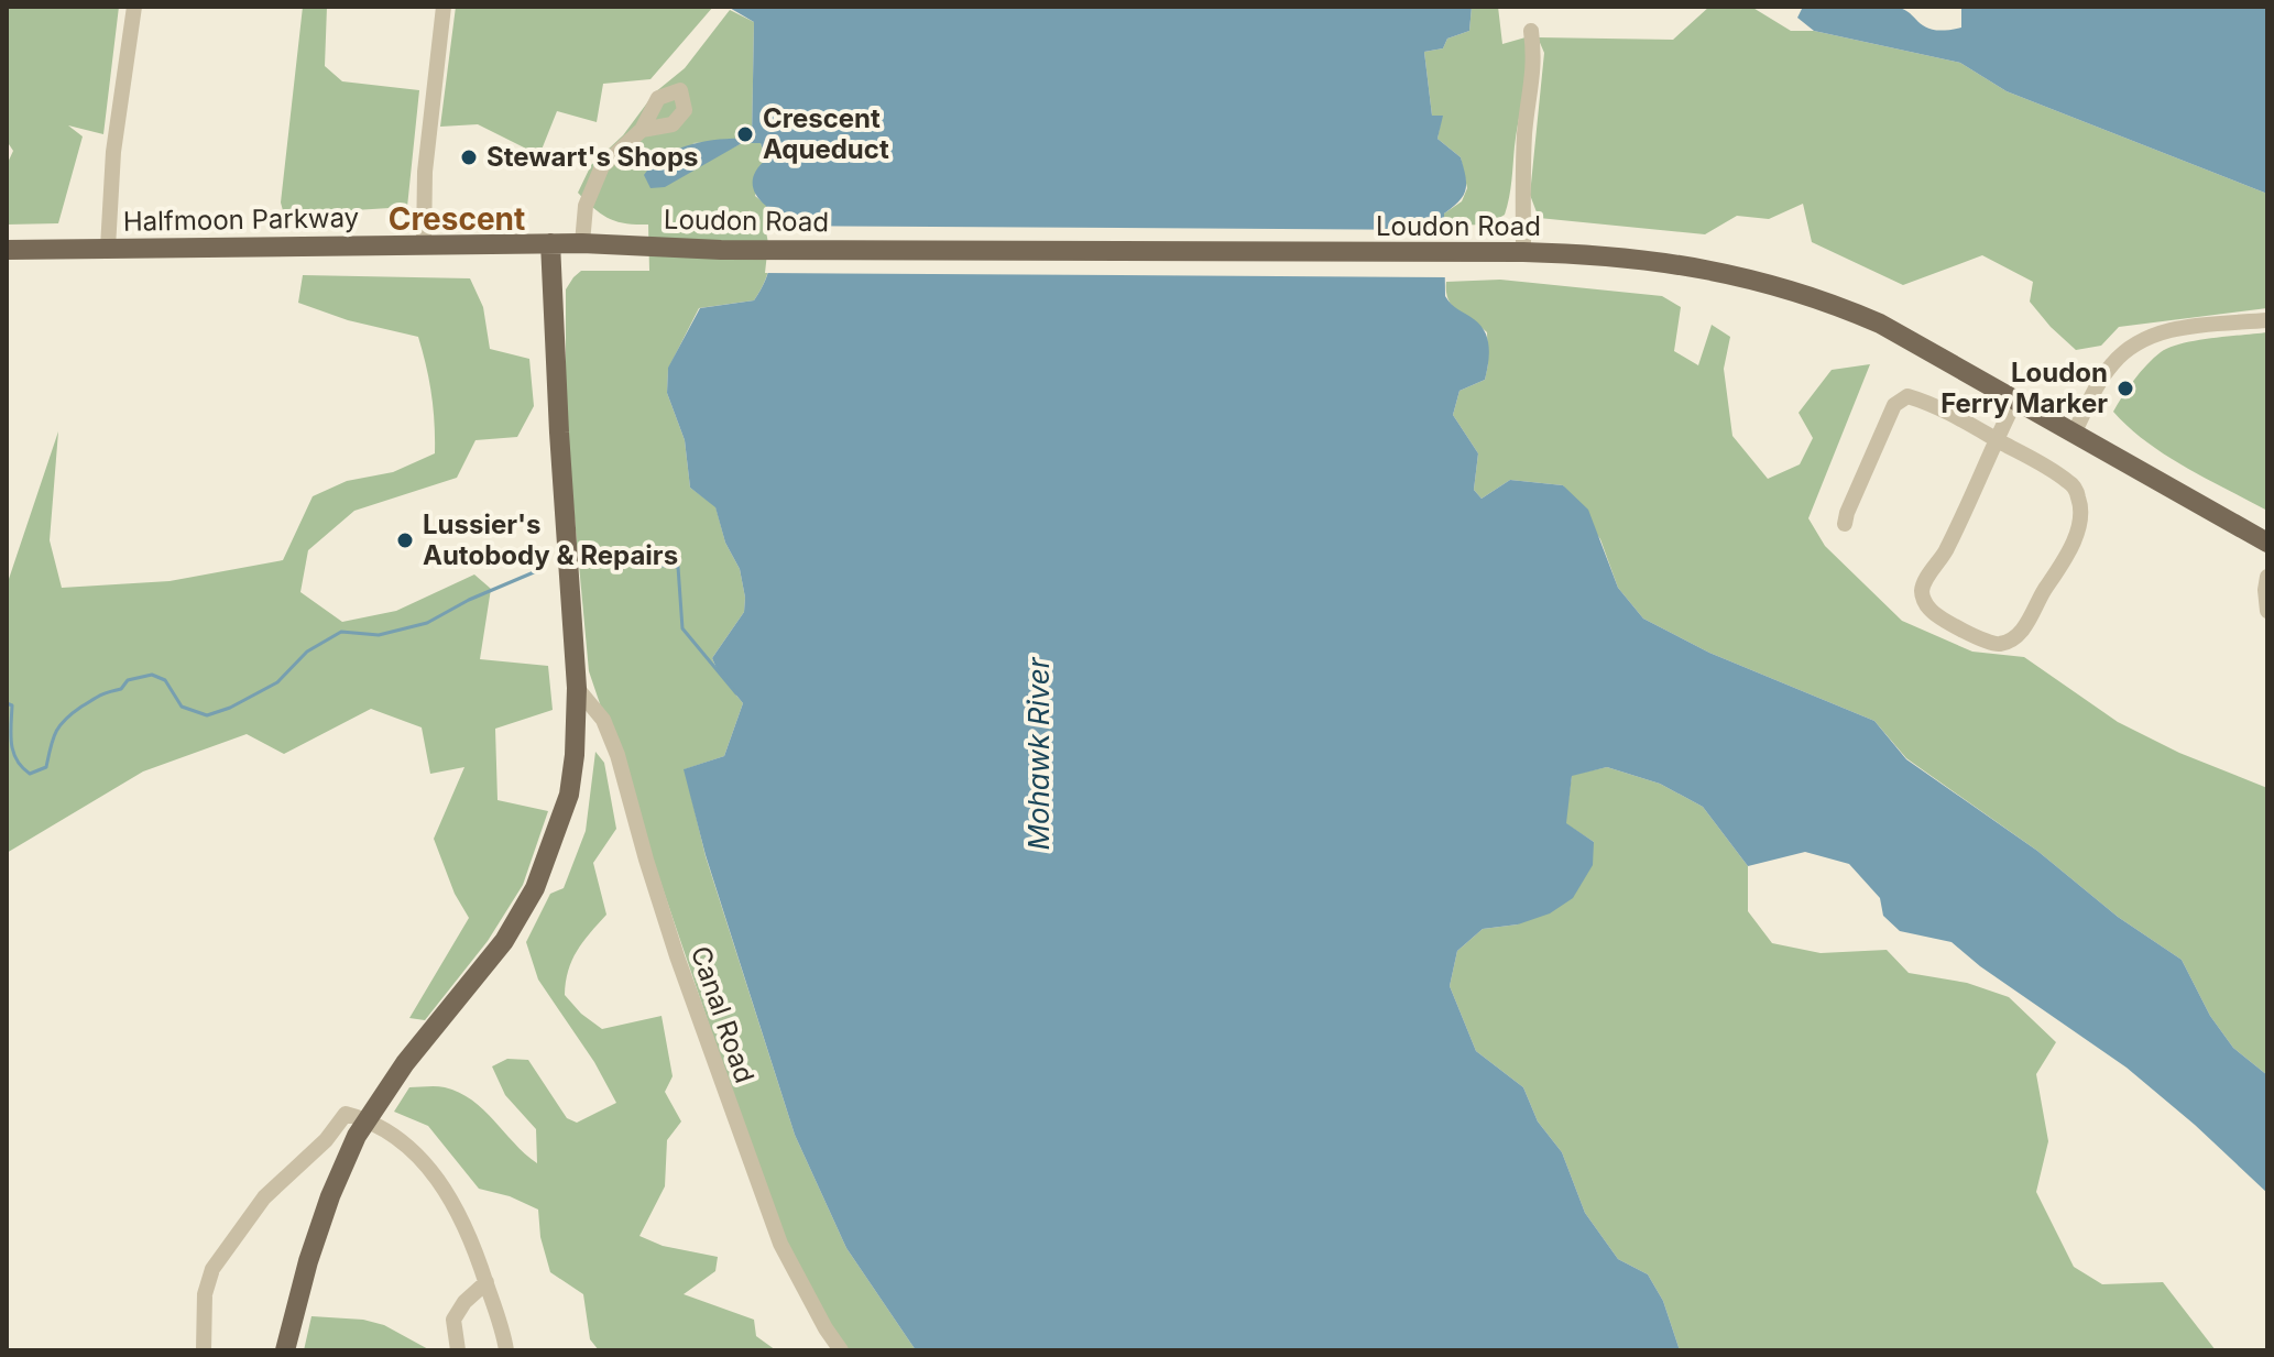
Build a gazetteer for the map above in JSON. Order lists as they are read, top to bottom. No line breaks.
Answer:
{"streets":{"main road":["Halfmoon Parkway","Loudon Road"],"street":["Canal Road"]},"crossings":[["Halfmoon Parkway","Loudon Road"]],"districts":["Crescent"],"water":["Mohawk River"],"places":["Crescent Aqueduct","Stewart's Shops","Loudon Ferry Marker","Lussier's Autobody & Repairs"]}
